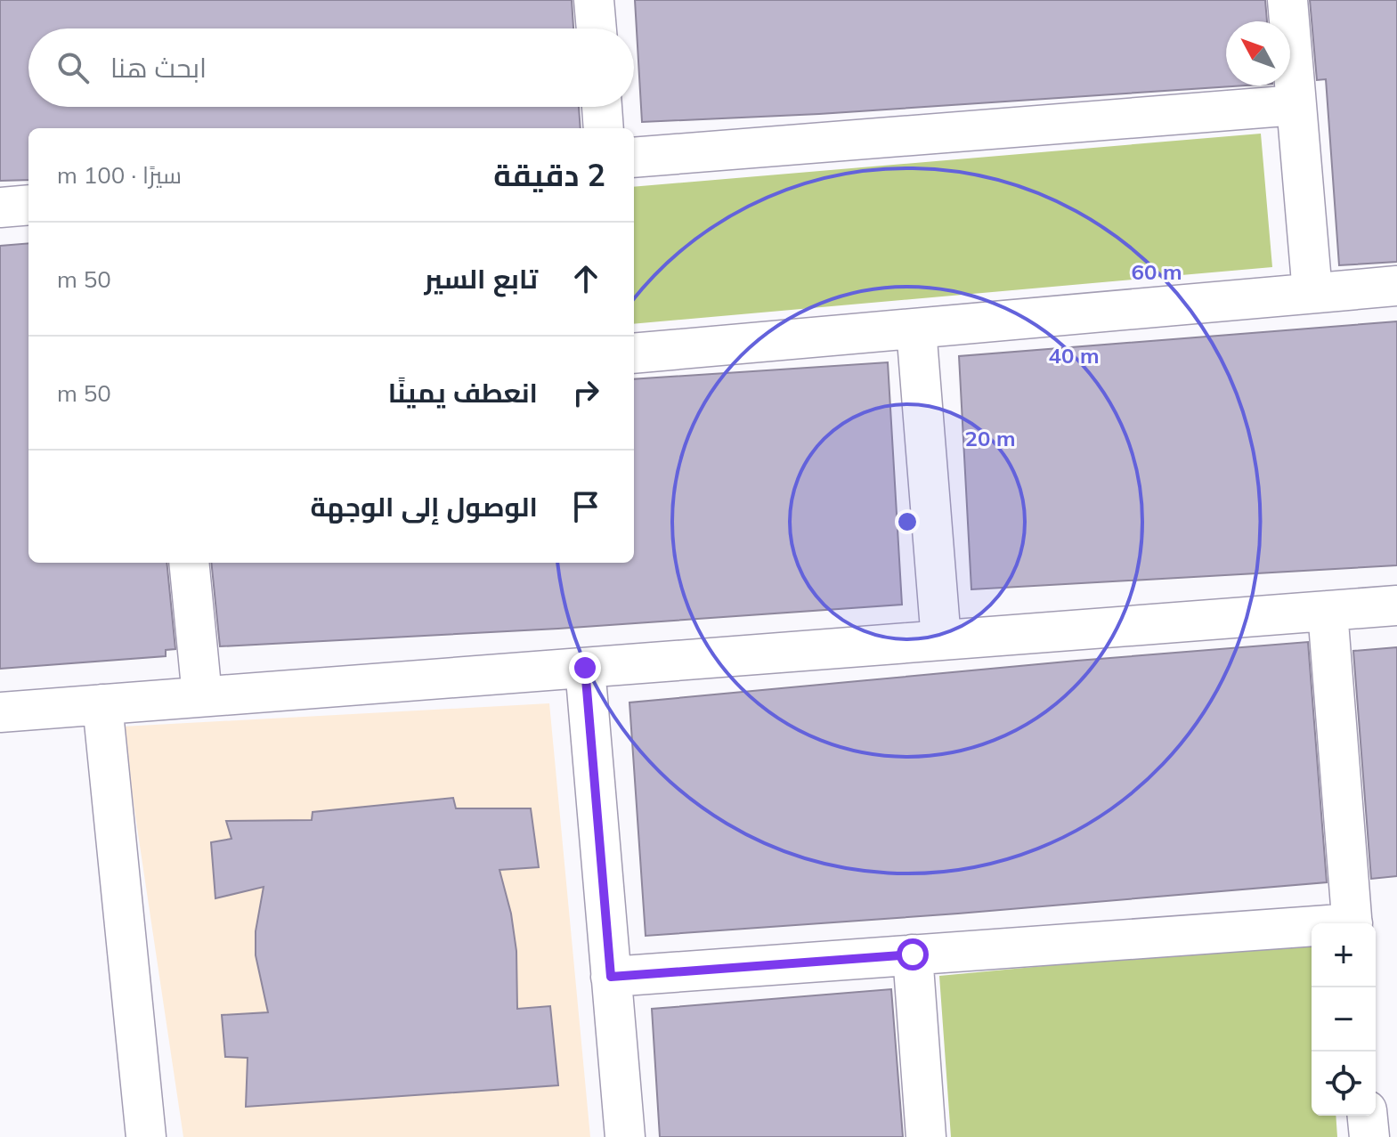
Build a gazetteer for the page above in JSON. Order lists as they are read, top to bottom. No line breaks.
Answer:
{"north":"top left","page":{"search":"ابحث هنا","heading":["2 دقيقة","سيرًا · 100 m"],"list":[["تابع السير","50 m"],["انعطف يمينًا","50 m"],"الوصول إلى الوجهة"],"map_buttons":["+","−"]},"rings":["60 m","40 m","20 m"]}
